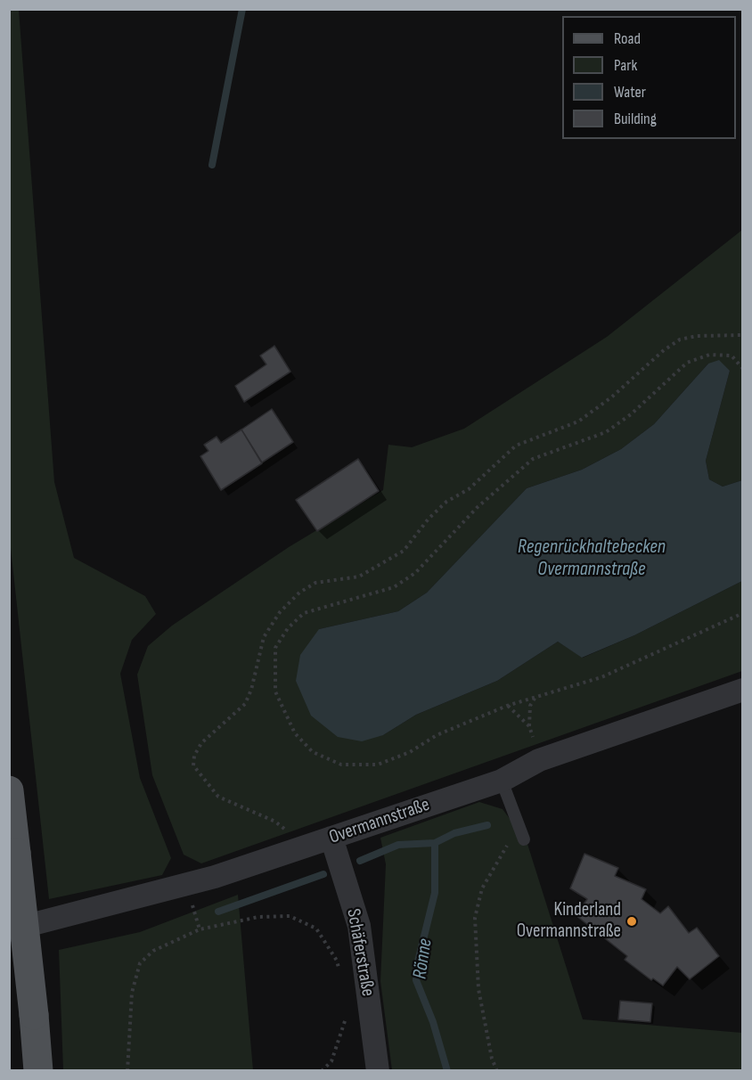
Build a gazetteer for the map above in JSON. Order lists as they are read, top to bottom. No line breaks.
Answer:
{"streets":{"street":["Overmannstraße","Schäferstraße"]},"crossings":[["Overmannstraße","Schäferstraße"]],"water":["Regenrückhaltebecken Overmannstraße","Rönne"],"places":["Kinderland Overmannstraße"],"legend":["Road","Park","Water","Building"]}
